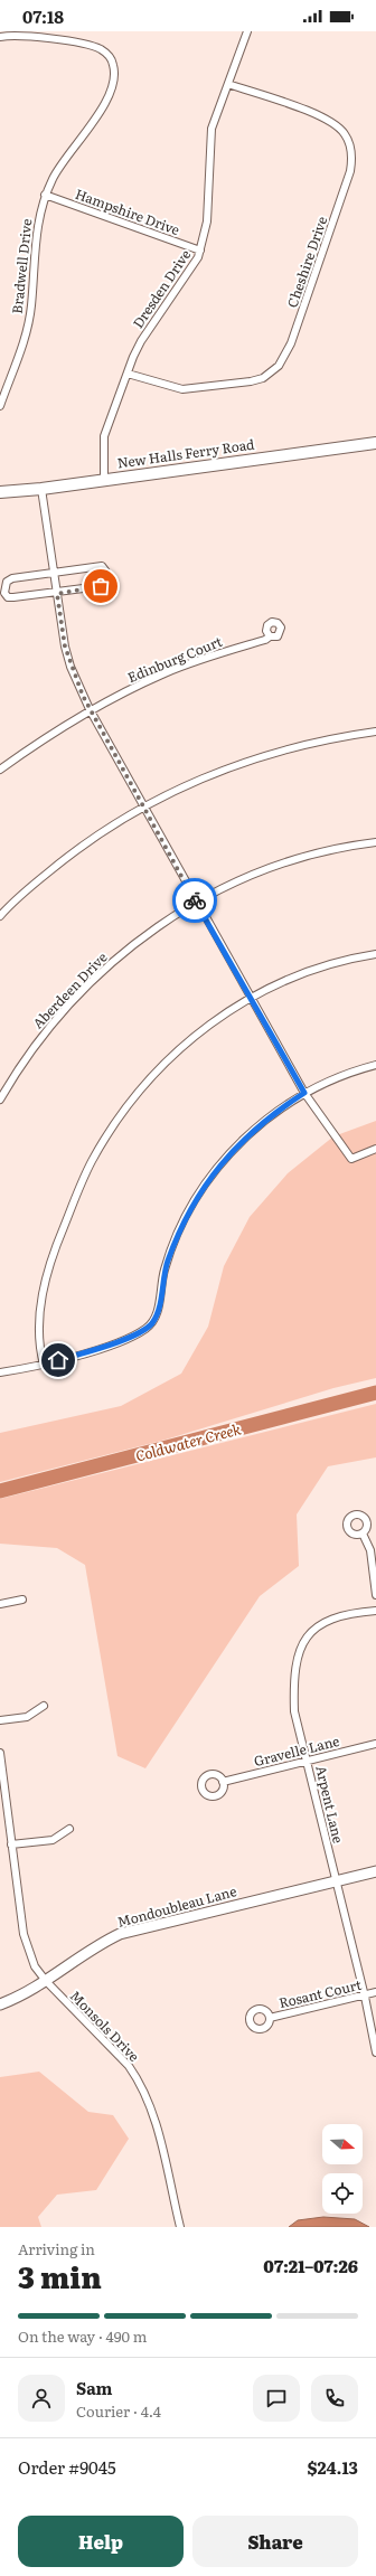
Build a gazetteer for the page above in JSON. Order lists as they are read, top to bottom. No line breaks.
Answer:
{"streets":{"main road":["New Halls Ferry Road"],"street":["Hampshire Drive","Cheshire Drive","Bradwell Drive","Dresden Drive","Edinburg Court","Aberdeen Drive","Gravelle Lane","Arpent Lane","Mondoubleau Lane","Rosant Court","Monsols Drive"]},"crossings":[["Hampshire Drive","Bradwell Drive"],["Hampshire Drive","Dresden Drive"],["Cheshire Drive","Dresden Drive"],["Dresden Drive","New Halls Ferry Road"],["Gravelle Lane","Arpent Lane"],["Arpent Lane","Mondoubleau Lane"],["Arpent Lane","Rosant Court"],["Mondoubleau Lane","Monsols Drive"]],"water":["Coldwater Creek"],"north":"right","page":{"status":"07:18","heading":["3 min","Arriving in","07:21–07:26"],"panel":["Sam","Courier · 4.4","Order #9045","$24.13"],"bar":"On the way · 490 m","buttons":["Help","Share"]}}
